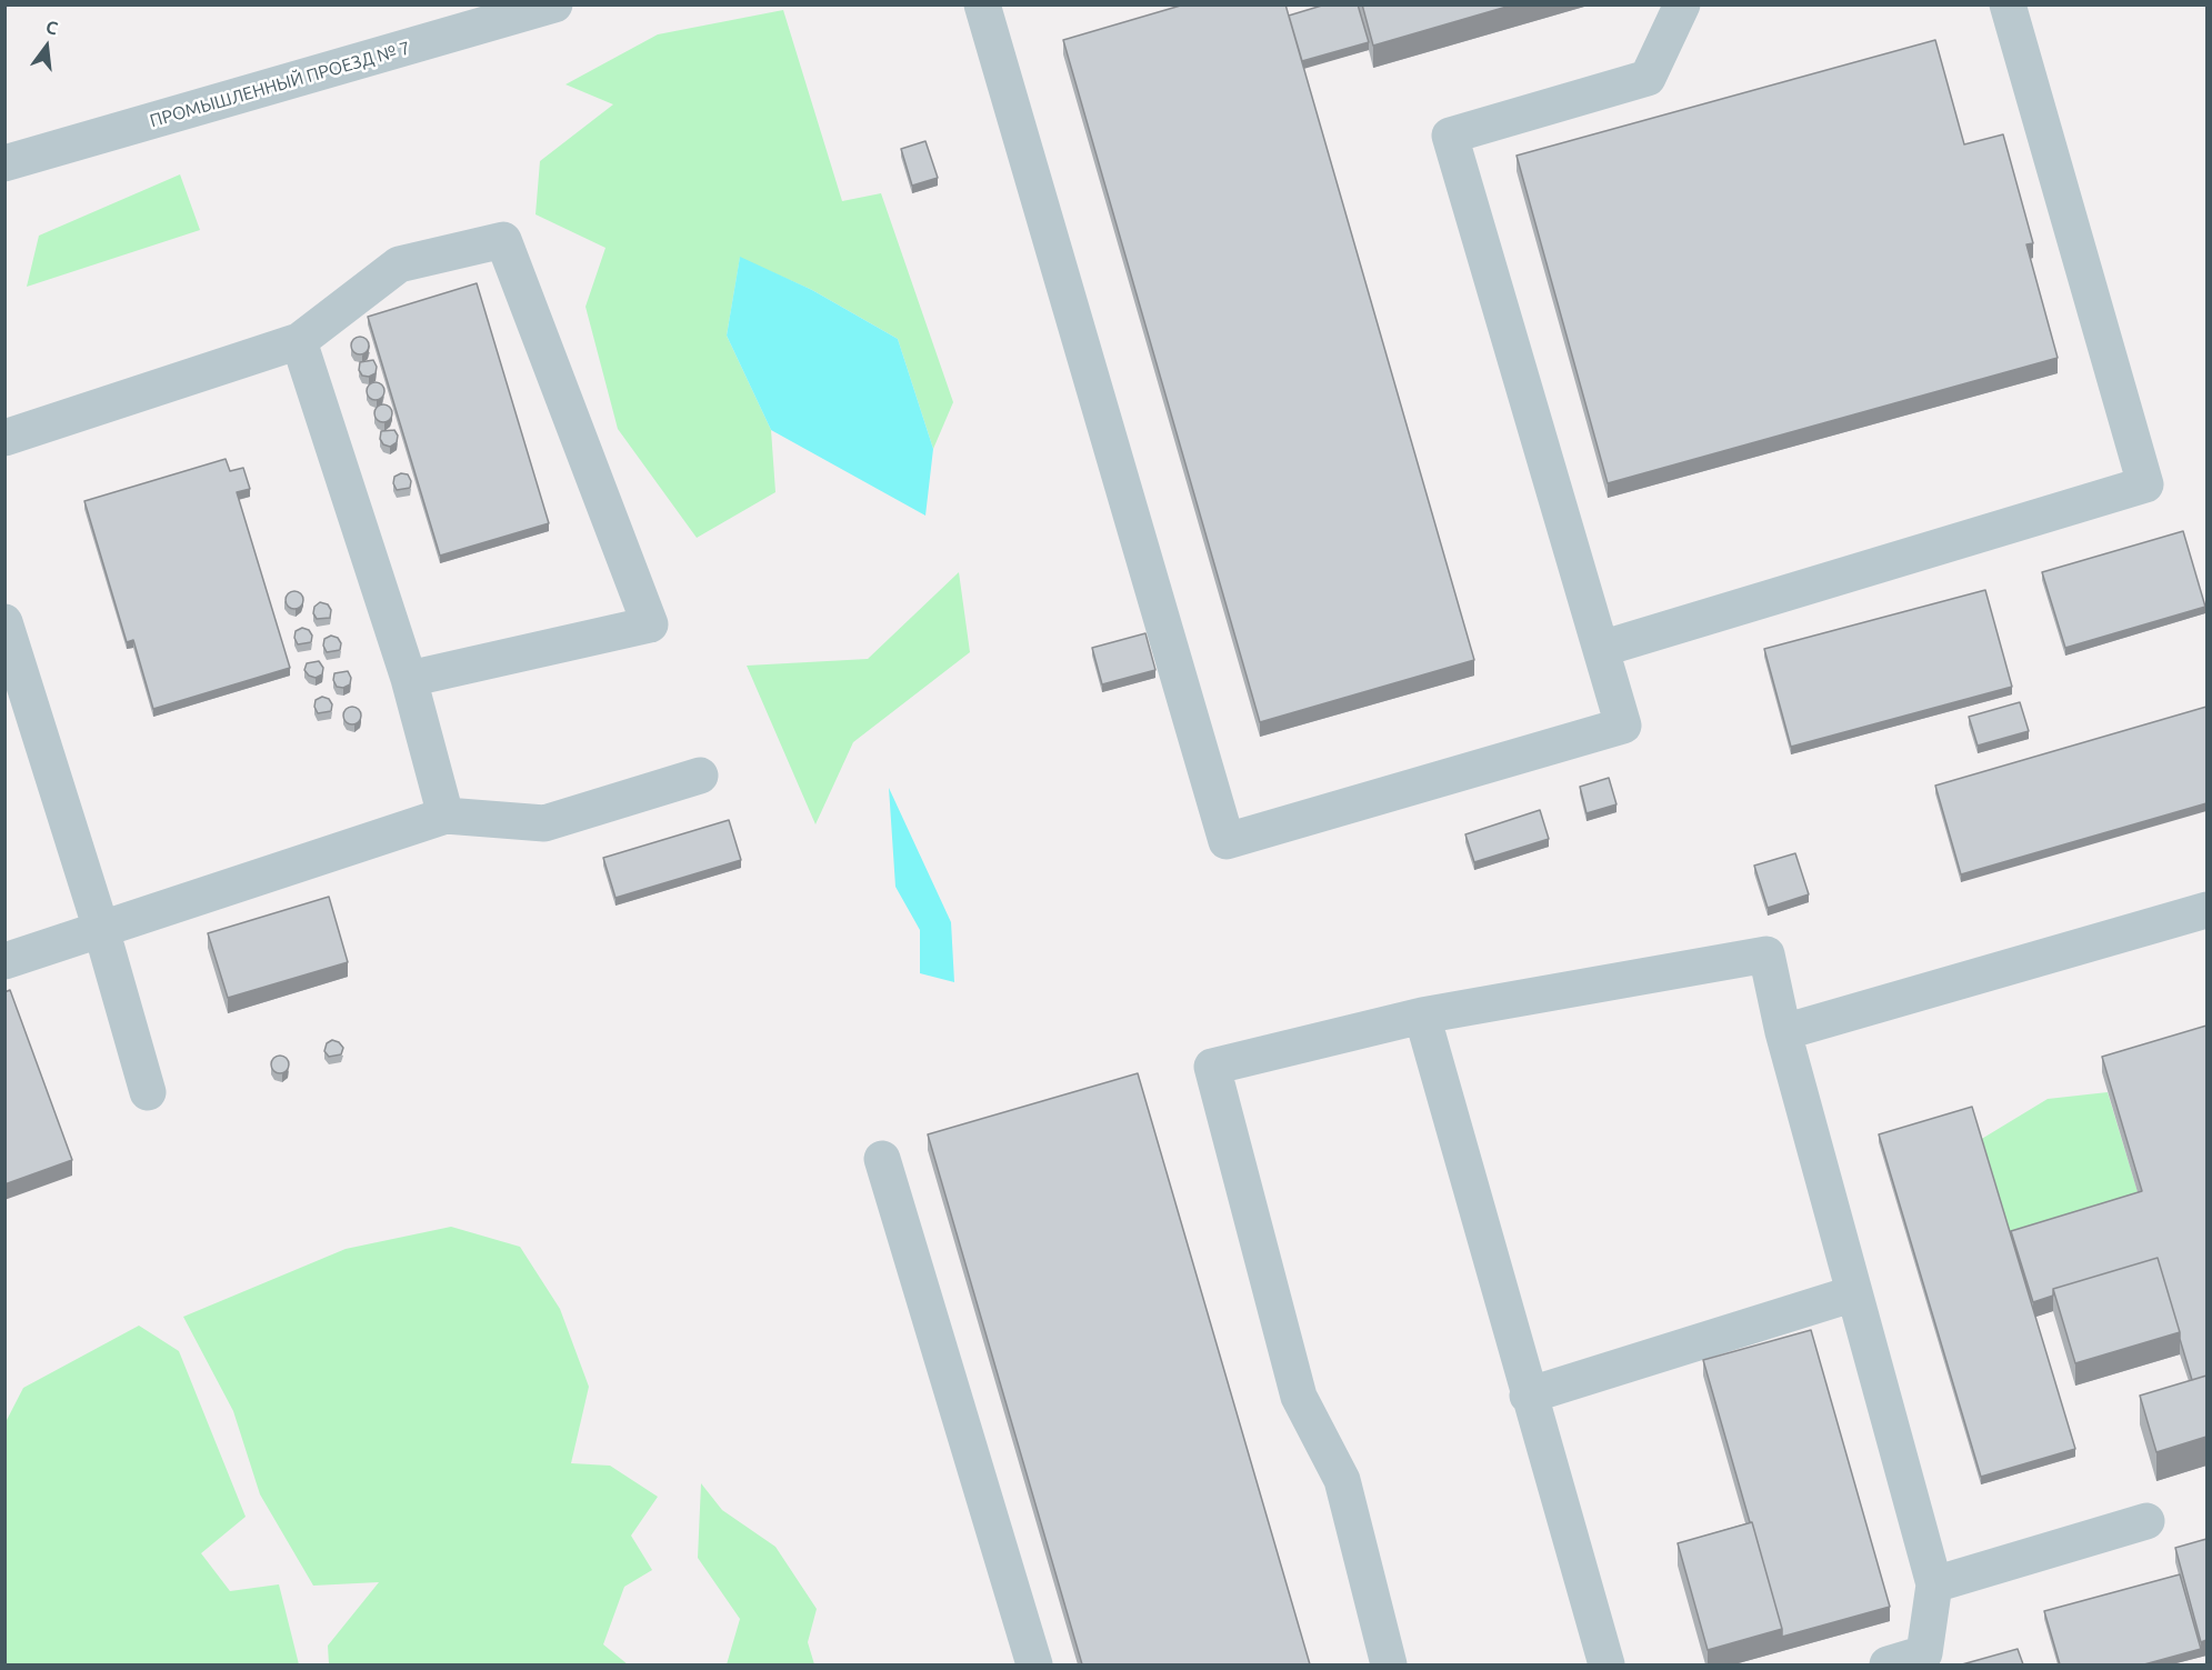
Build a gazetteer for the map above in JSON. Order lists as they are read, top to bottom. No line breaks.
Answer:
{"streets":{"street":["ПРОМЫШЛЕННЫЙ ПРОЕЗД № 7"]},"north":"top"}
